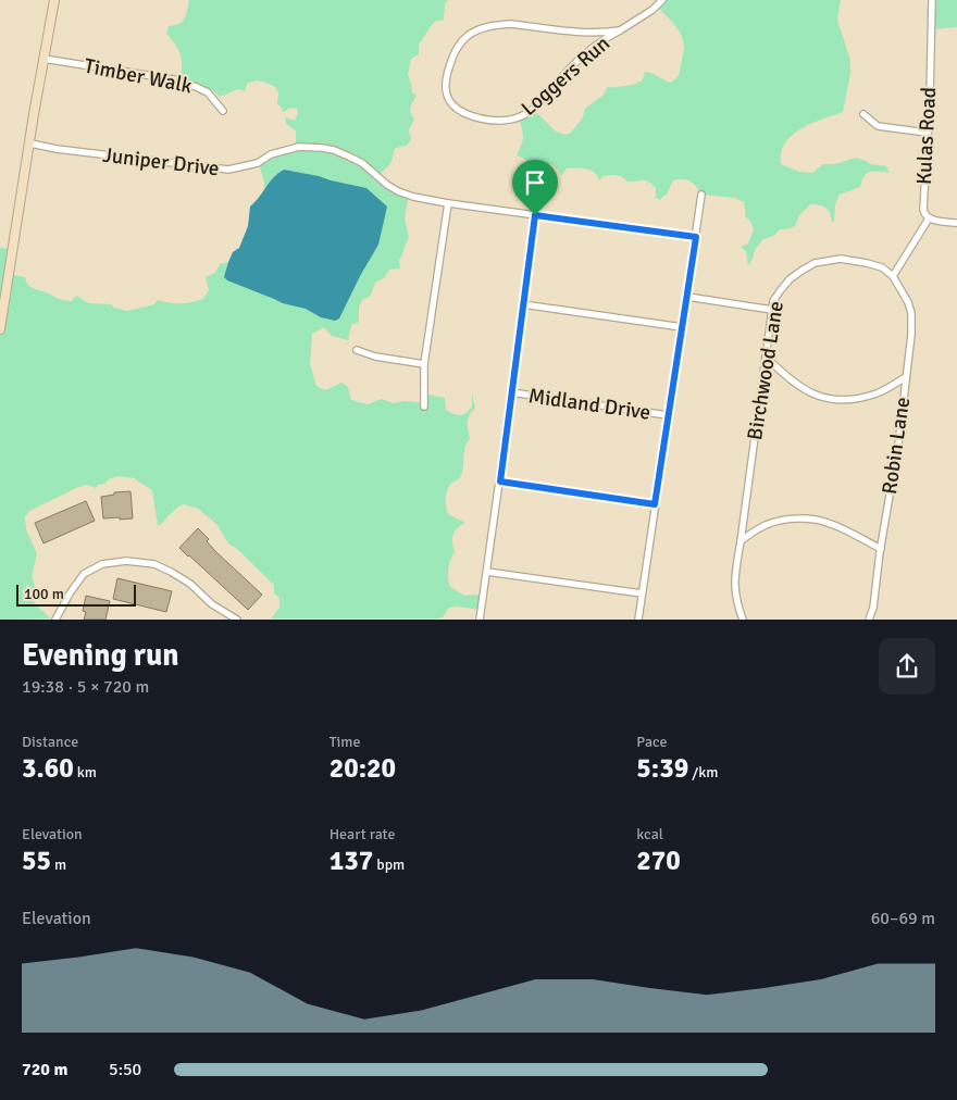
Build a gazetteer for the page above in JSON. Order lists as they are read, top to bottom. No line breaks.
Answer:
{"streets":{"street":["Timber Walk","Loggers Run","Kulas Road","Juniper Drive","Birchwood Lane","Midland Drive","Robin Lane"]},"crossings":[["Birchwood Lane","Robin Lane"]],"scale_bar":"100 m","page":{"scale":"100 m","heading":["Evening run","19:38 · 5 × 720 m"],"stats":[["Distance","3.60 km"],["Time","20:20"],["Pace","5:39 /km"],["Elevation","55 m"],["Heart rate","137 bpm"],["kcal","270"]],"chart":["Elevation","60–69 m"],"list":[{"name":"720 m","note":"5:50"}]}}
